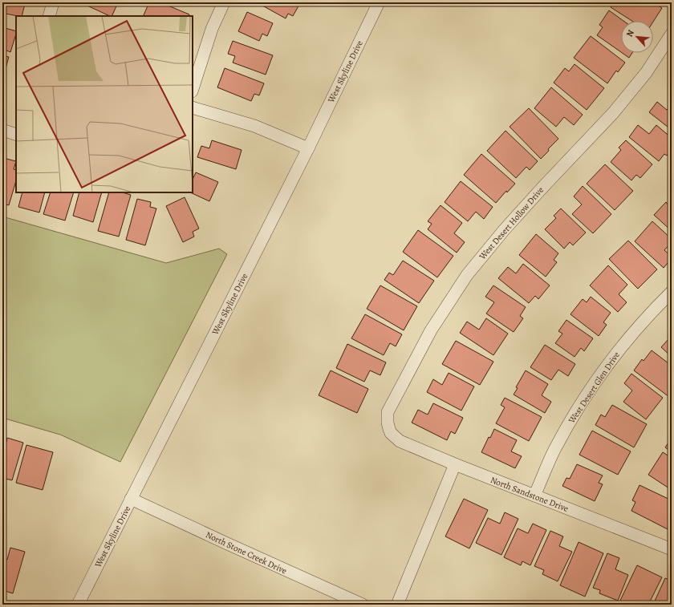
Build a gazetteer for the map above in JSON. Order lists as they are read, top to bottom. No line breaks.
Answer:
{"streets":{"street":["West Skyline Drive","West Desert Hollow Drive","West Desert Glen Drive","North Sandstone Drive","North Stone Creek Drive"]},"crossings":[["West Skyline Drive","North Stone Creek Drive"],["West Desert Hollow Drive","North Sandstone Drive"],["West Desert Glen Drive","North Sandstone Drive"]],"north":"top left"}
